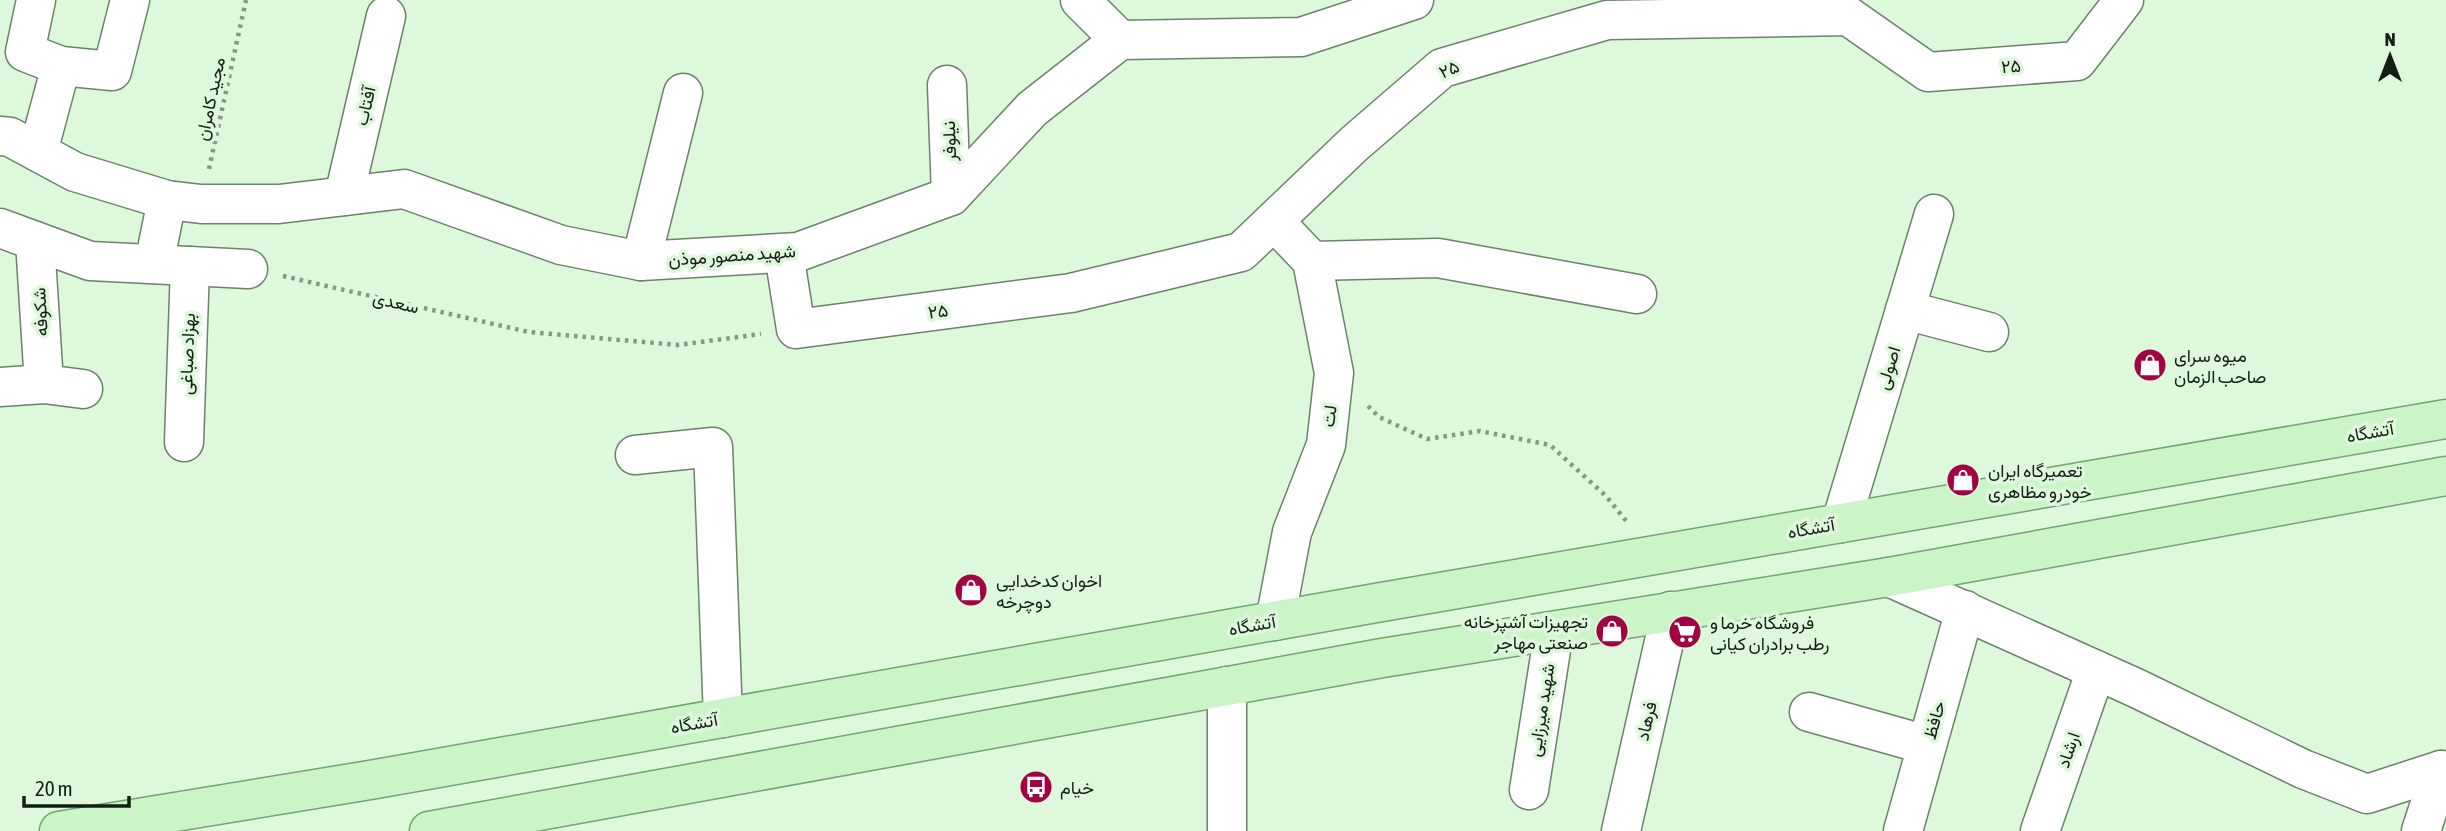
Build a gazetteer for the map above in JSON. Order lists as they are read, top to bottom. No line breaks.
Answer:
{"streets":{"main road":["آتشگاه"],"street":["۲۵","آفتاب","نیلوفر","شهید منصور موذن","شکوفه","بهزاد صباغی","اصولی","لت","شهید میرزایی","حافظ","فرهاد","ارشاد"],"path":["مجید کامران","سعدی"]},"crossings":[["۲۵","سعدی"],["مجید کامران","شهید منصور موذن"],["مجید کامران","بهزاد صباغی"],["آفتاب","شهید منصور موذن"],["نیلوفر","شهید منصور موذن"],["شهید منصور موذن","بهزاد صباغی"],["اصولی","آتشگاه"],["لت","آتشگاه"]],"places":{"shop":["میوه سرای صاحب الزمان","تعمیرگاه ایران خودرو مظاهری","اخوان کدخدایی دوچرخه","تجهیزات آشپزخانه صنعتی مهاجر"],"supermarket":["فروشگاه خرما و رطب برادران کیانی"],"bus stop":["خیام"]},"scale_bar":"20 m","north":"top"}
